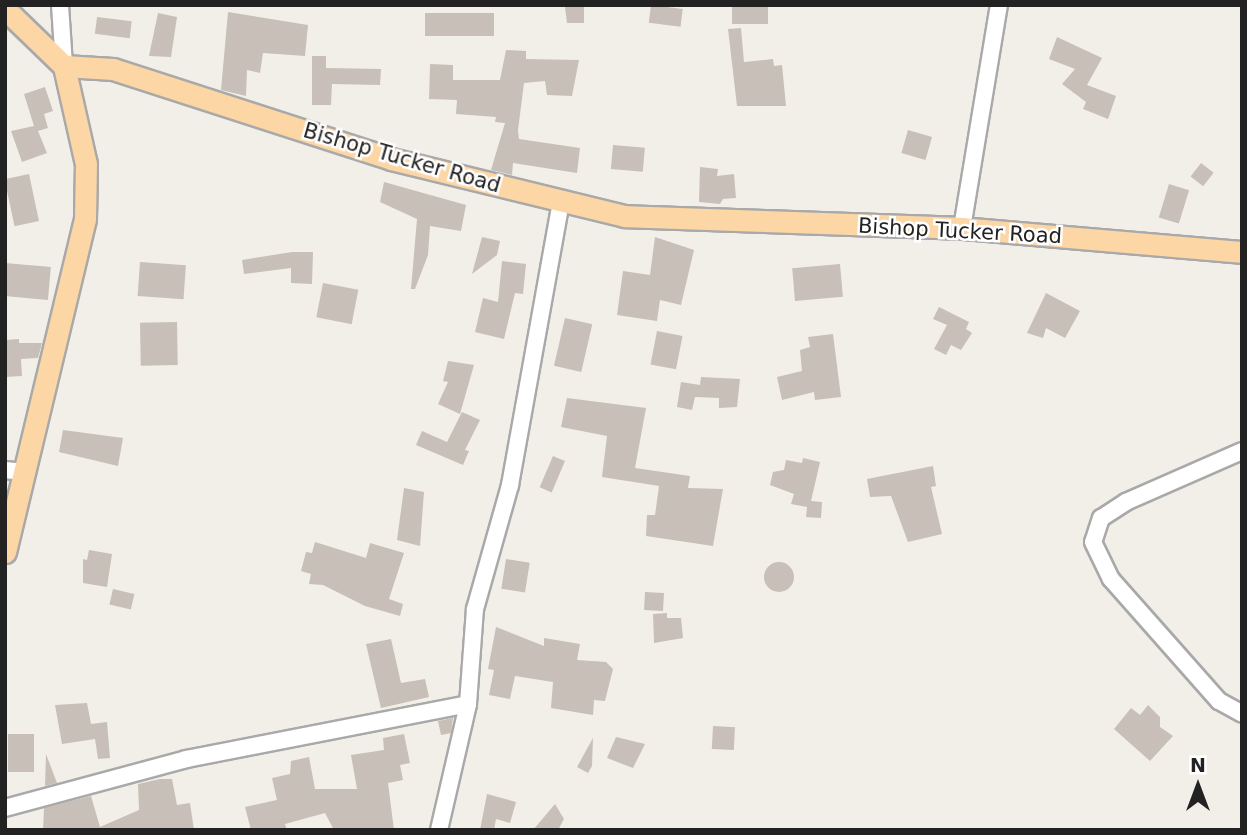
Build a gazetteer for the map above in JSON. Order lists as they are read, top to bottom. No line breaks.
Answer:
{"streets":{"main road":["Bishop Tucker Road"]},"north":"top"}
